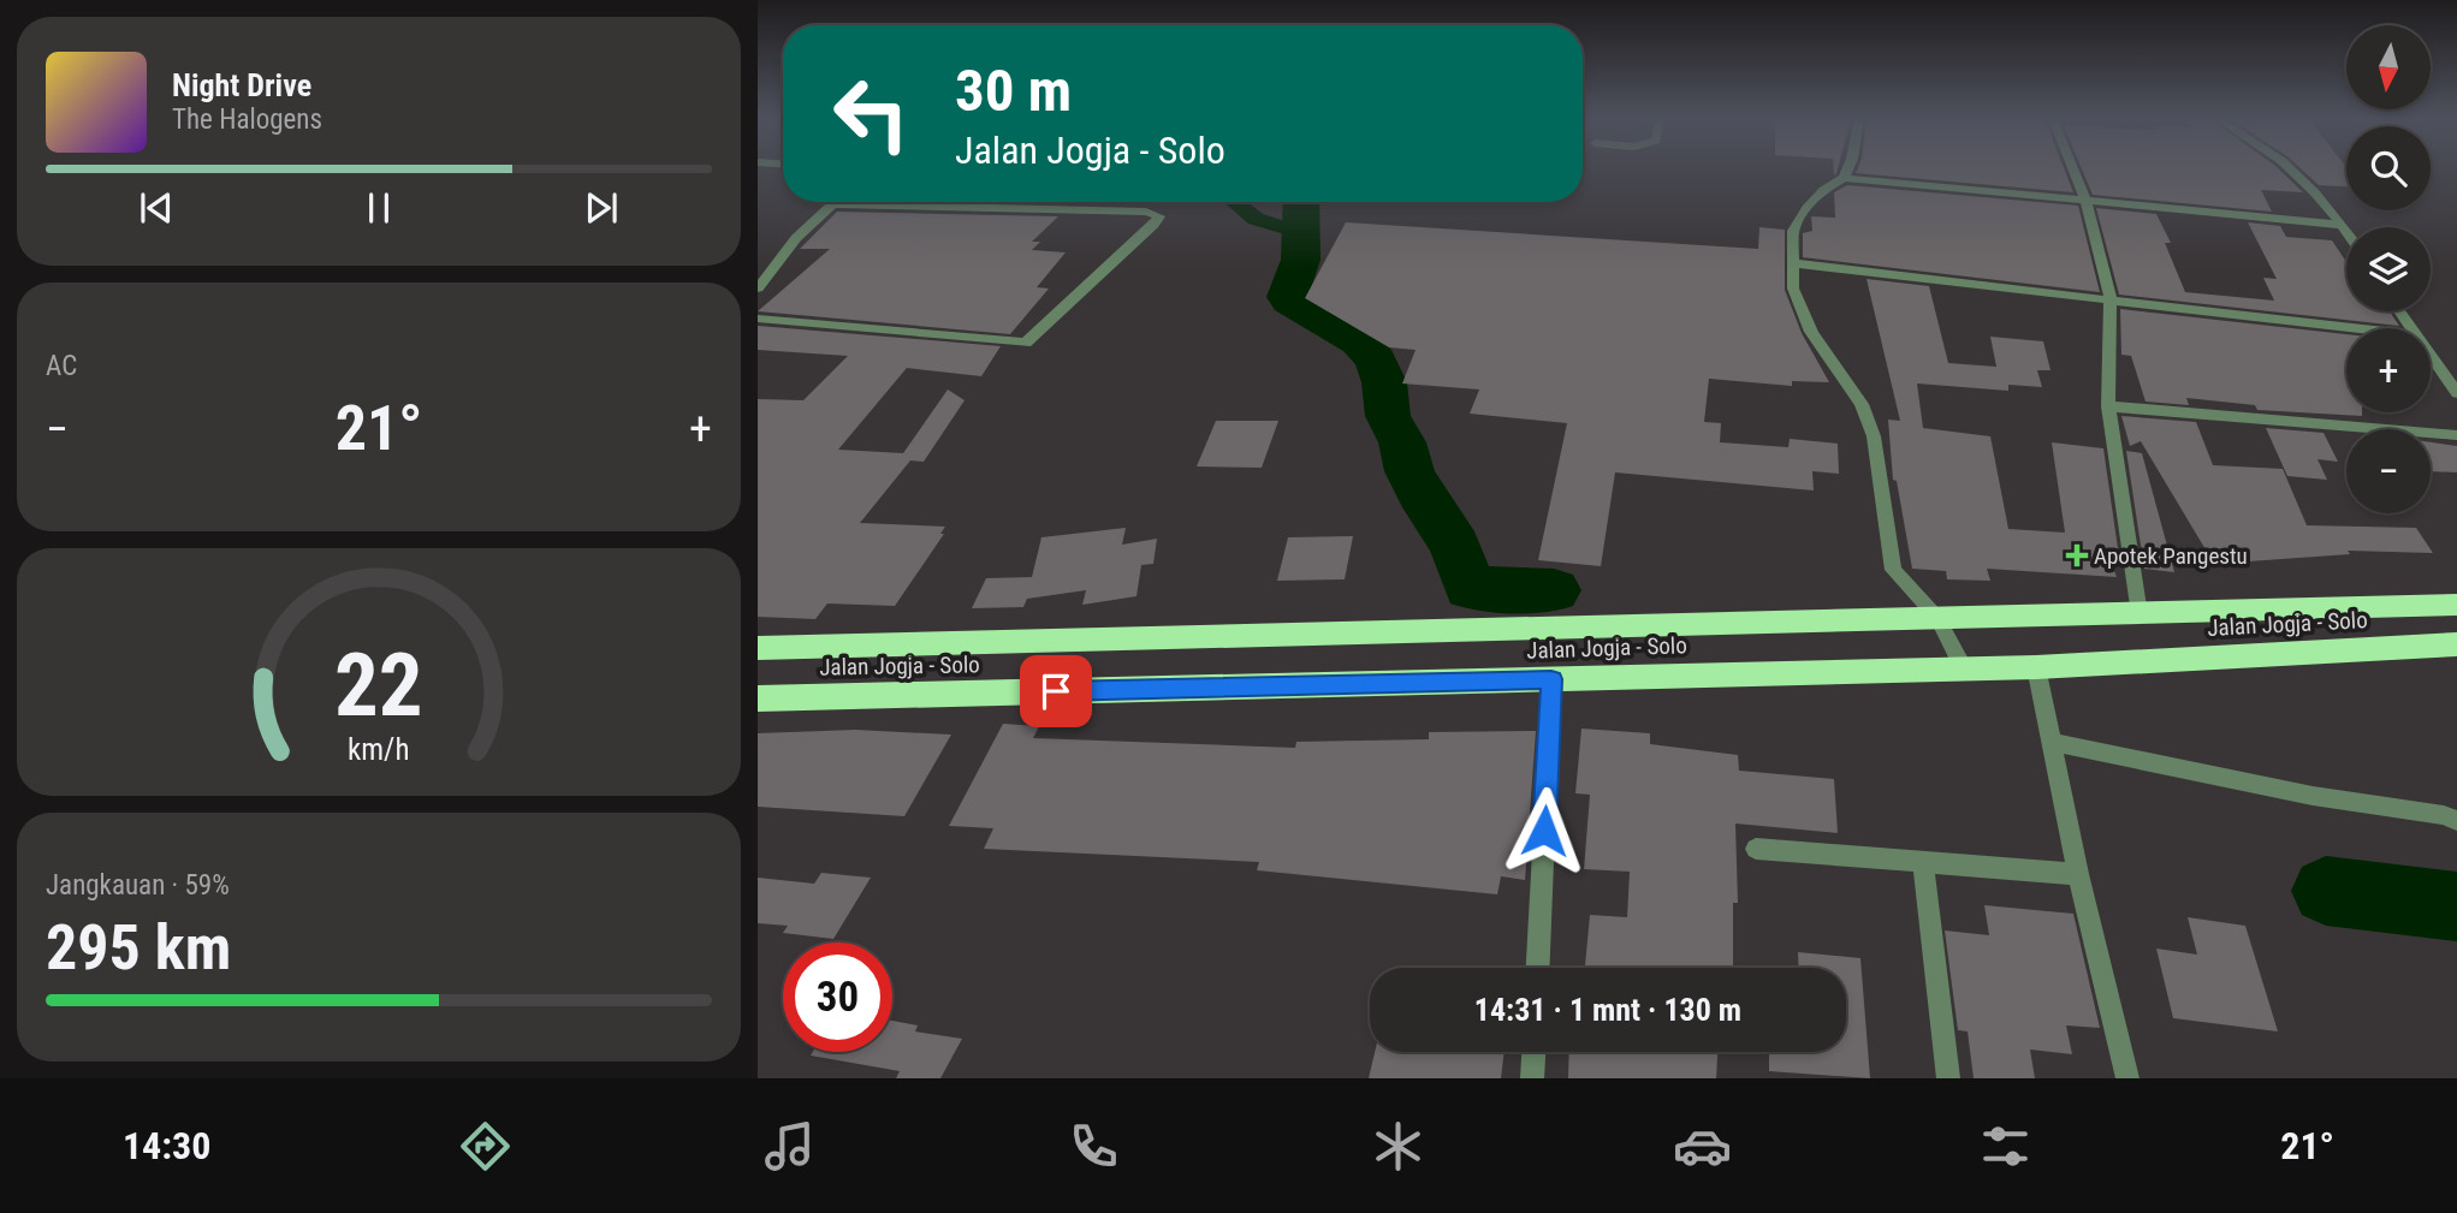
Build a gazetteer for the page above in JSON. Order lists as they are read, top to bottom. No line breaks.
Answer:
{"streets":{"highway":["Jalan Jogja - Solo"]},"places":{"health":["Apotek Pangestu"]},"north":"bottom","page":{"map_buttons":["+","−"],"turn":["30 m","Jalan Jogja - Solo"],"song":["Night Drive","The Halogens"],"tile":["AC",["Jangkauan · 59%","295 km"]],"heat":["−","21°","+"],"limit":"30","trip":"14:31 · 1 mnt · 130 m","tabs":["14:30","21°"],"gauge":["22","km/h"]}}
